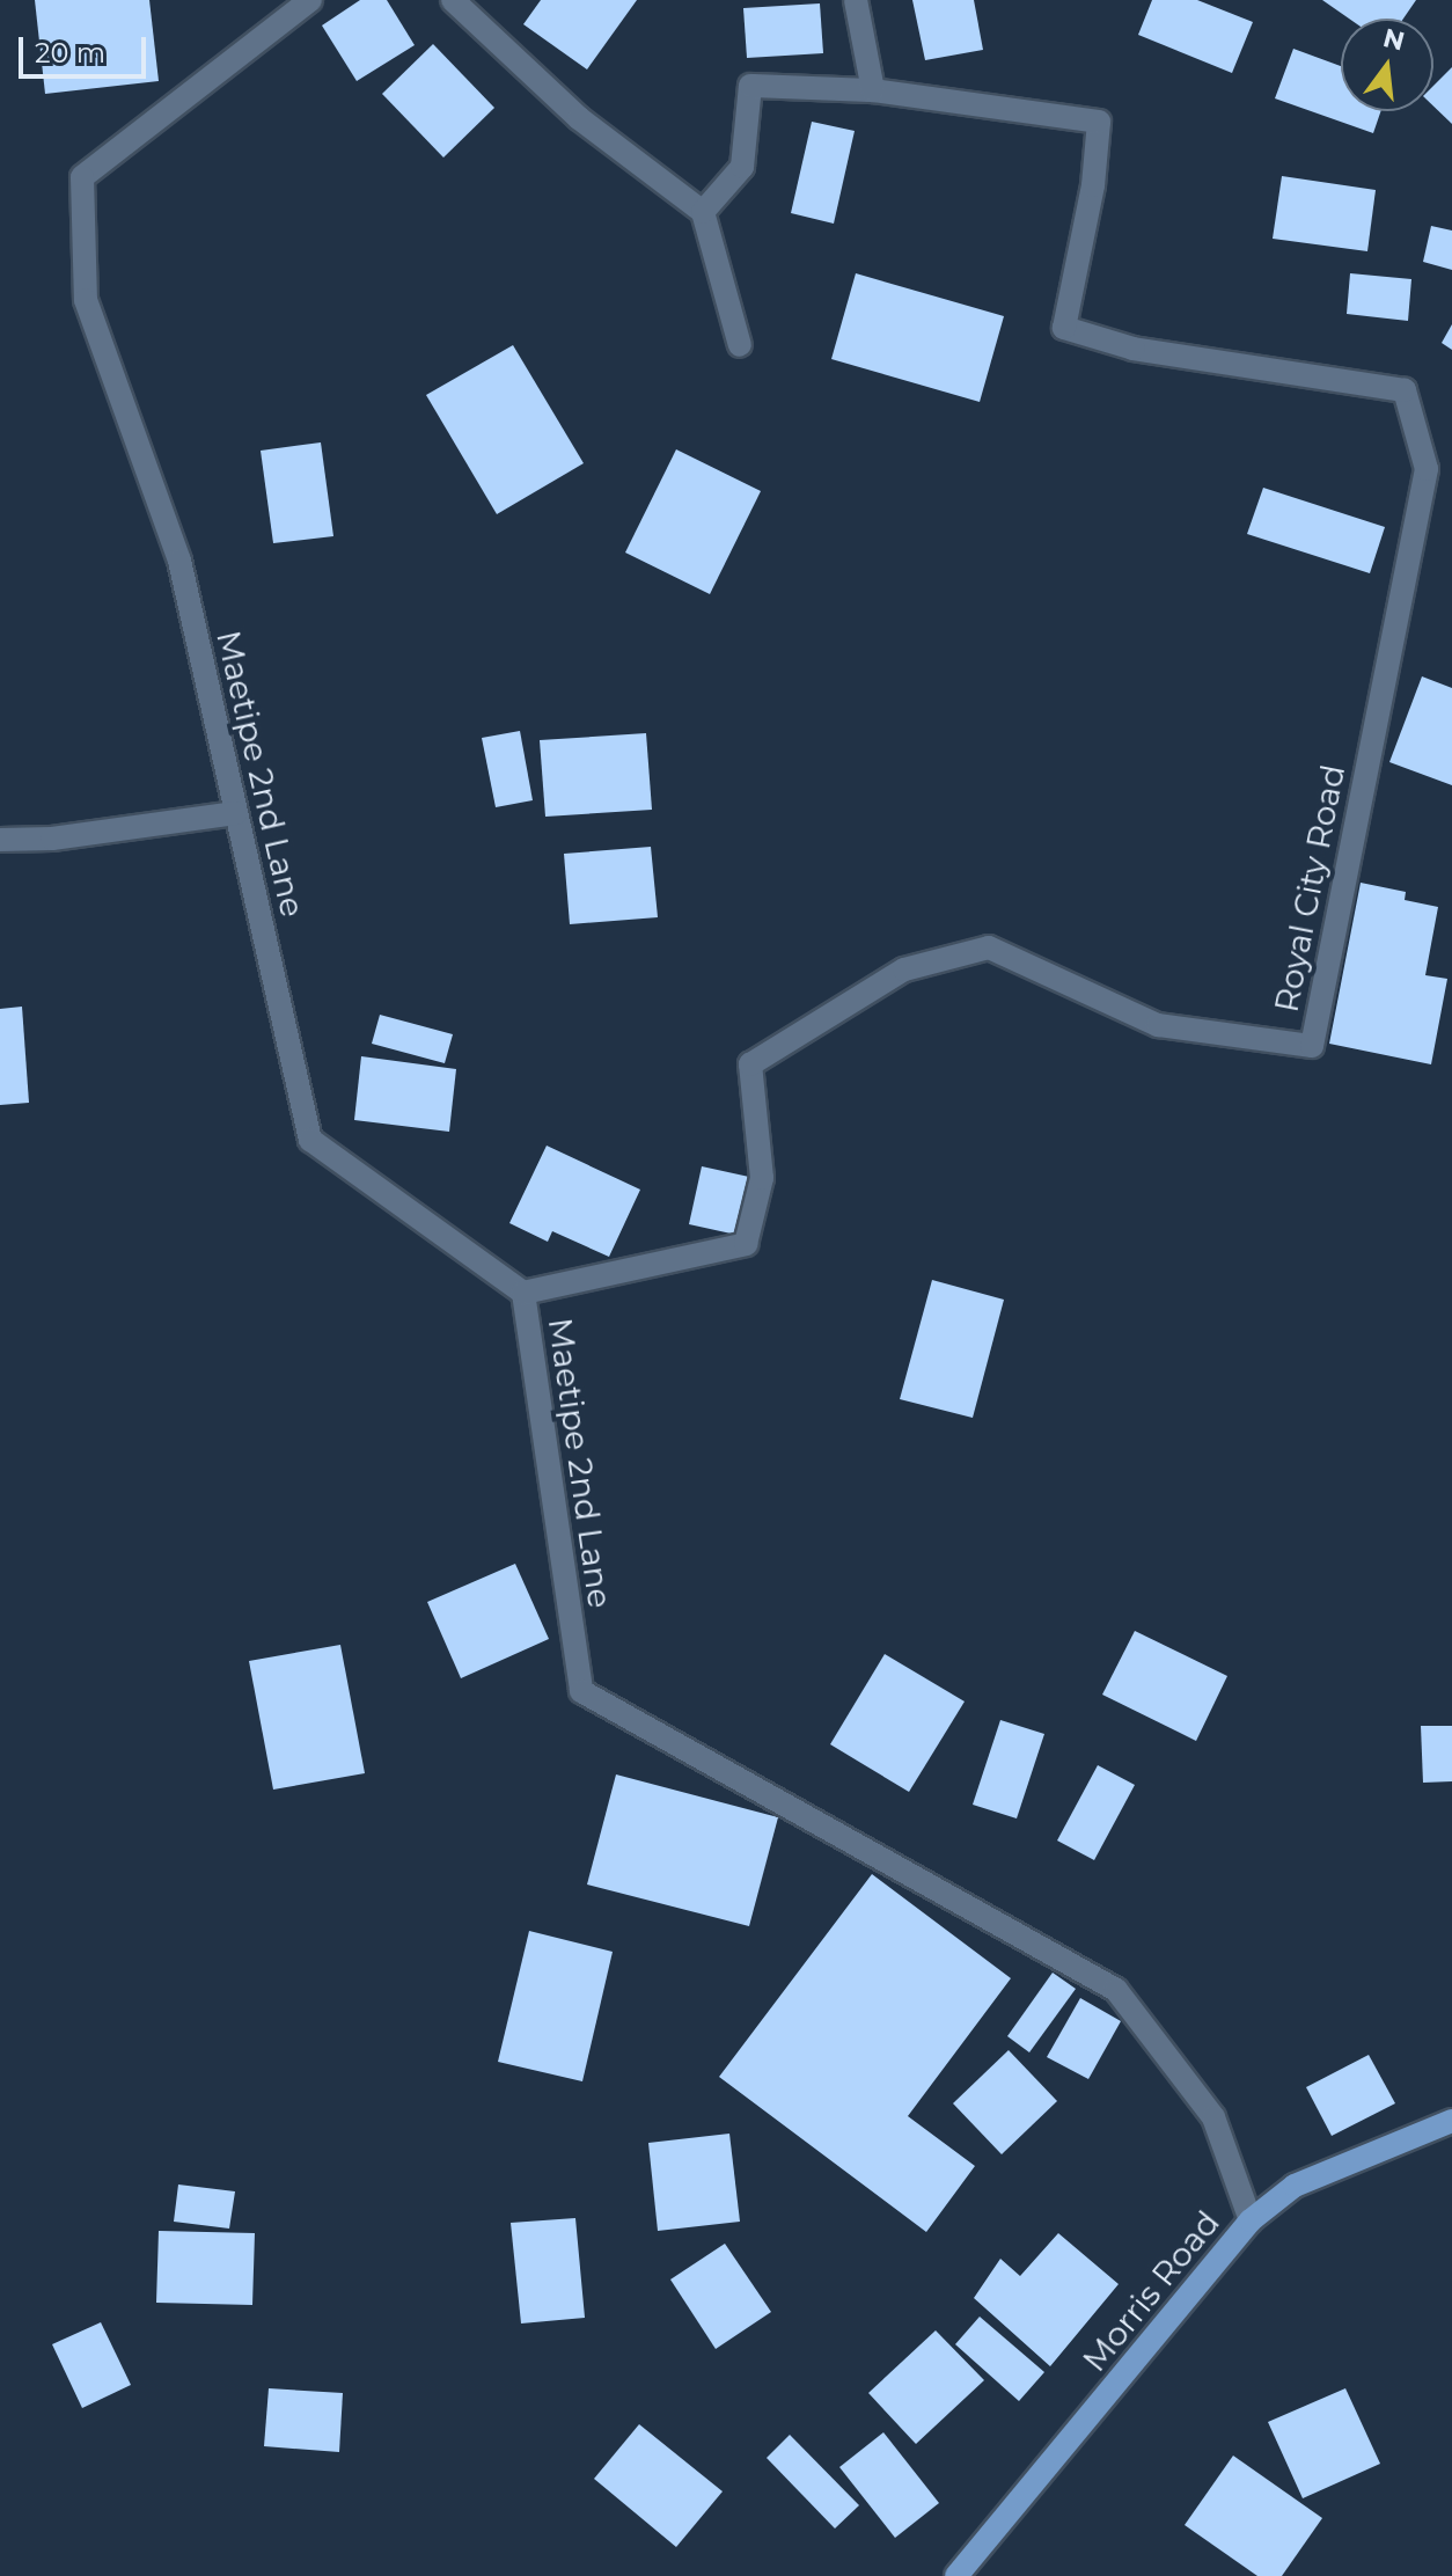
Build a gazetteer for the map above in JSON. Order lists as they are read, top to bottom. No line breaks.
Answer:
{"streets":{"main road":["Morris Road"],"street":["Maetipe 2nd Lane","Royal City Road"]},"crossings":[["Maetipe 2nd Lane","Royal City Road"],["Maetipe 2nd Lane","Morris Road"]],"scale_bar":"20 m","north":"top"}
